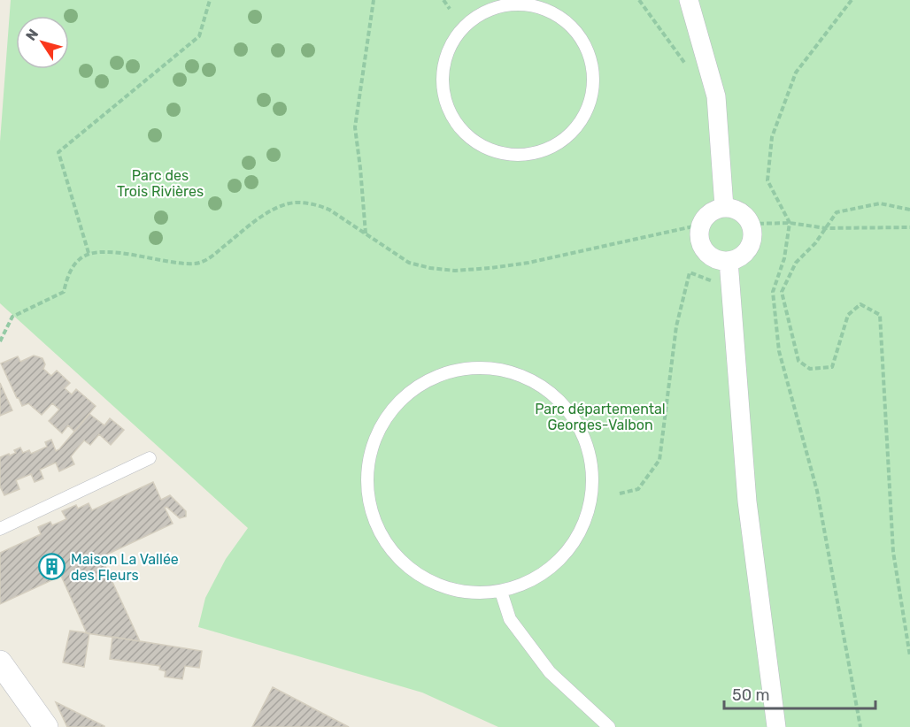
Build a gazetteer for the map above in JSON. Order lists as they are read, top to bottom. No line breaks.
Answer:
{"parks":["Parc des Trois Rivières","Parc départemental Georges-Valbon"],"places":{"building":["Maison La Vallée des Fleurs"]},"scale_bar":"50 m","north":"top left"}
